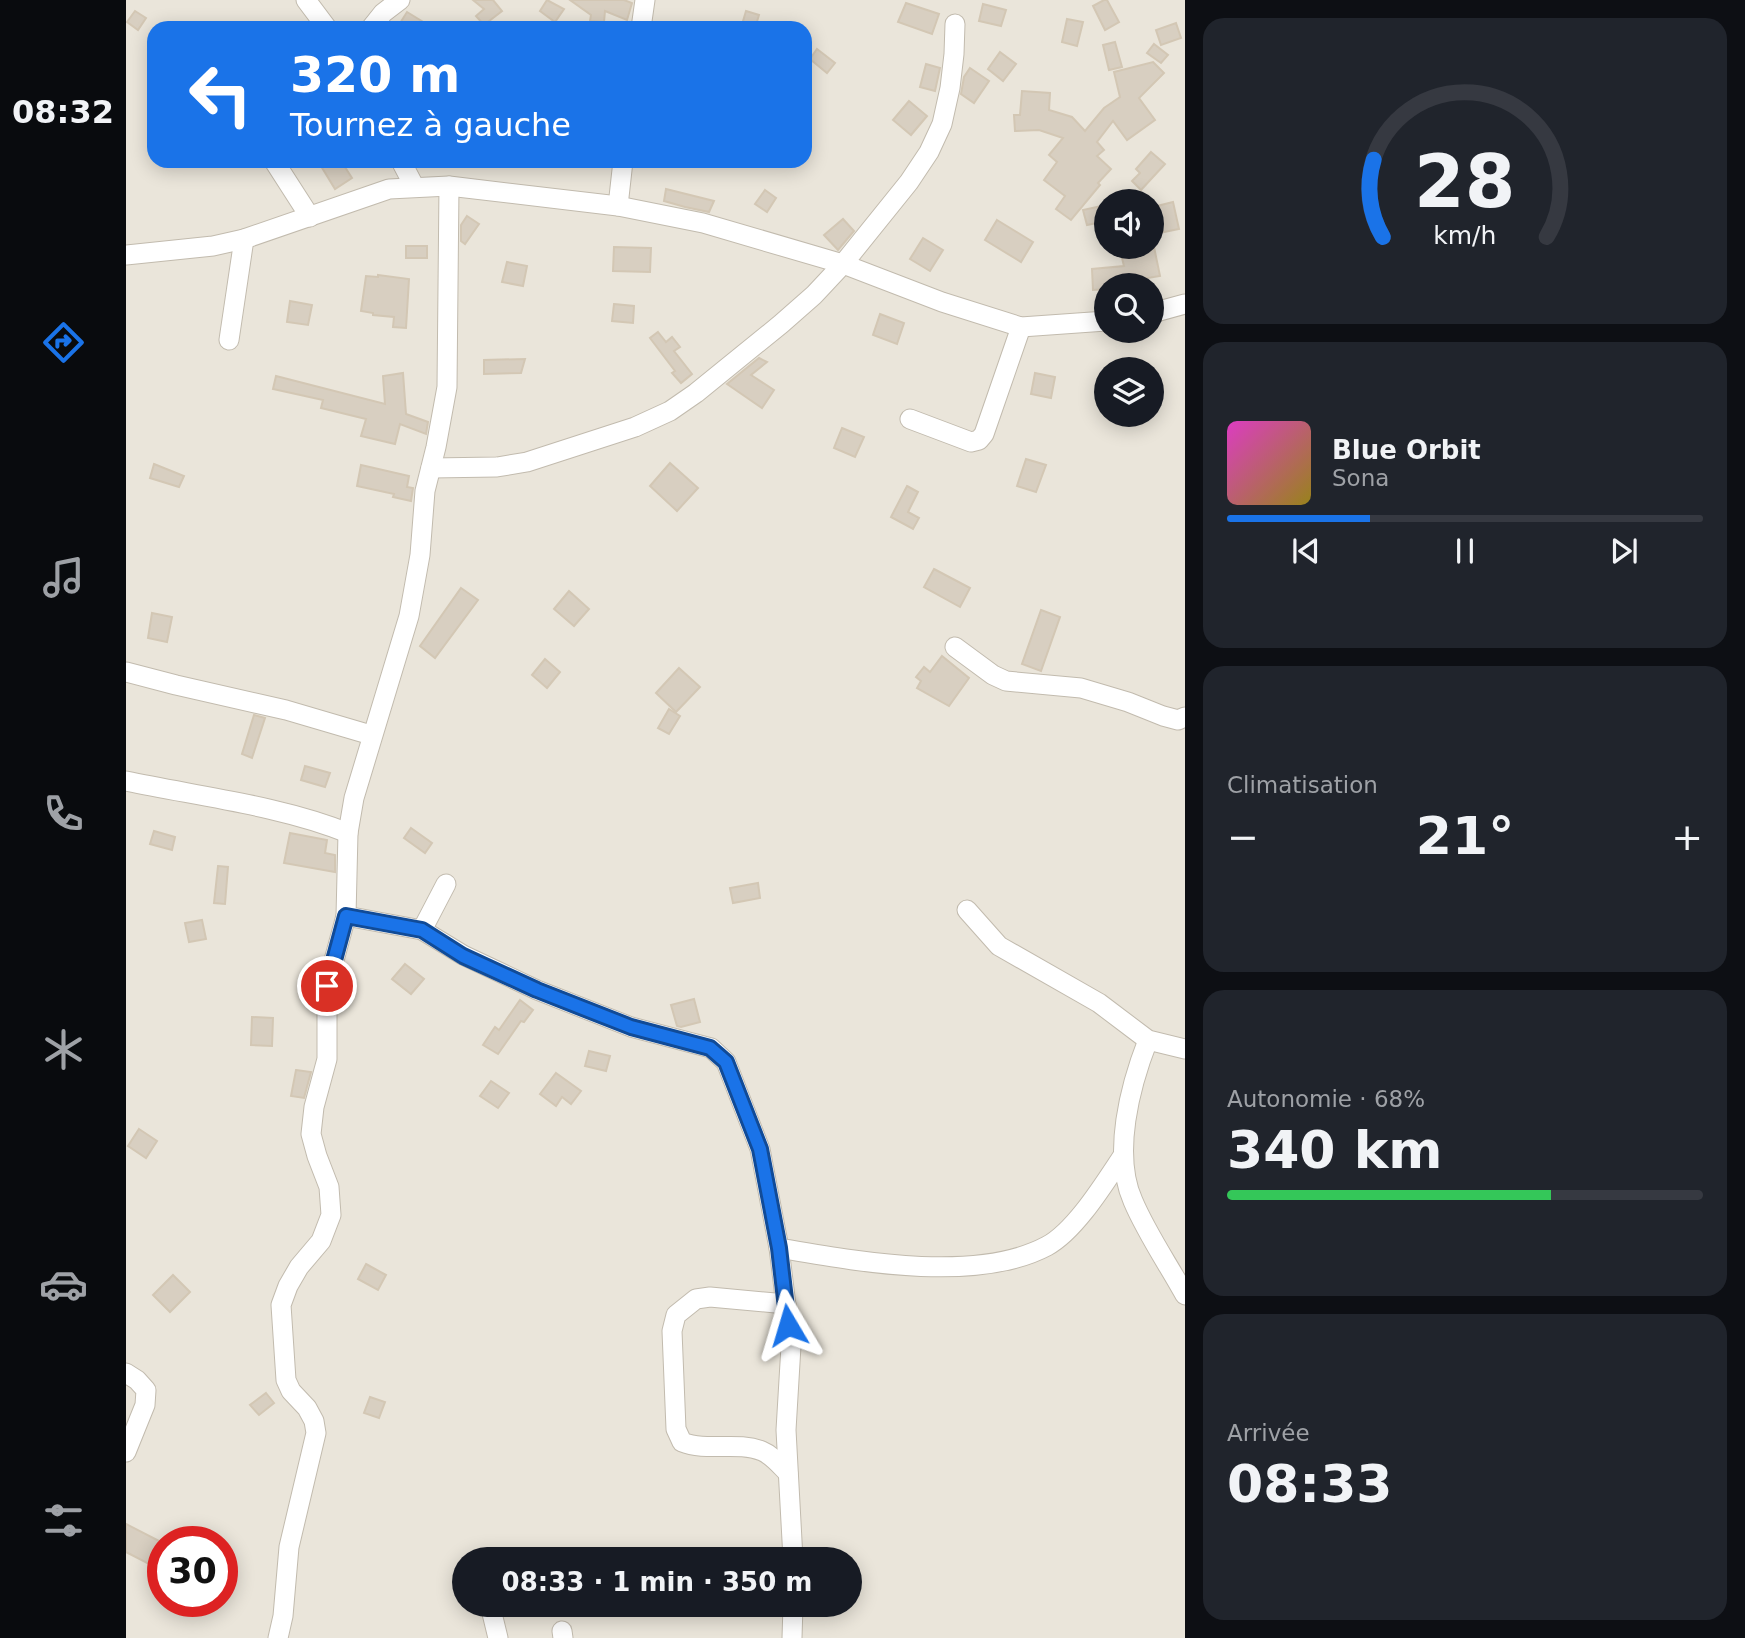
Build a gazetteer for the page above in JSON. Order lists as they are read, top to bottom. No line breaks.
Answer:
{"page":{"tabs":"08:32","turn":["320 m","Tournez à gauche"],"song":["Blue Orbit","Sona"],"tile":["Climatisation",["Autonomie · 68%","340 km"],["Arrivée","08:33"]],"heat":["−","21°","+"],"limit":"30","trip":"08:33 · 1 min · 350 m","gauge":["28","km/h"]}}
